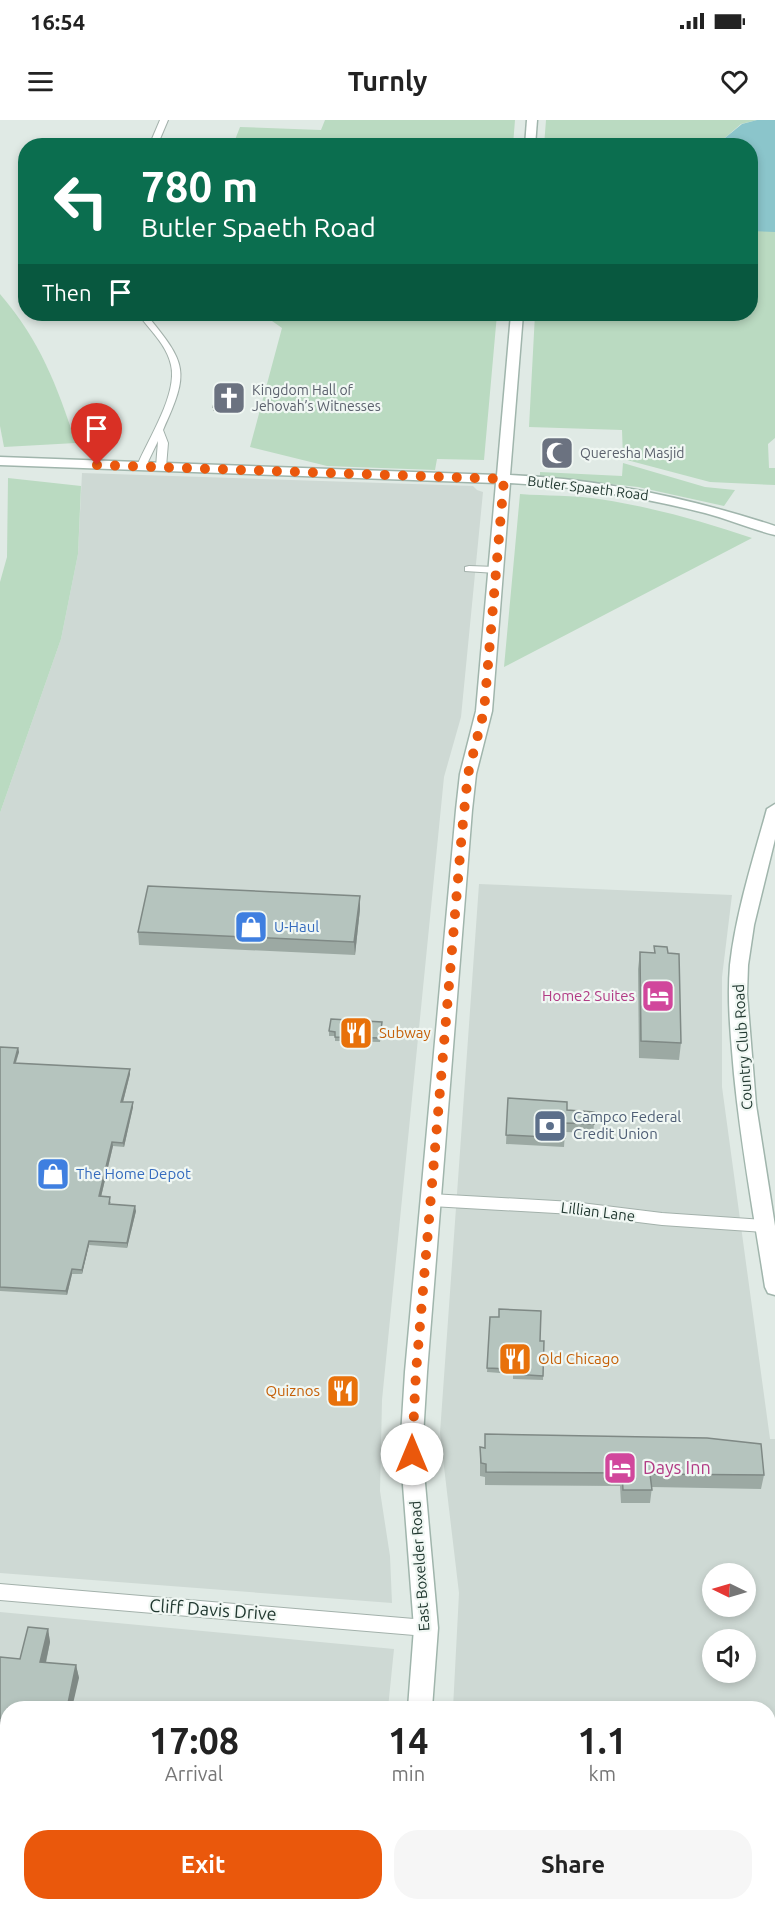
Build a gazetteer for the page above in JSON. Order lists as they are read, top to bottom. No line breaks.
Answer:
{"streets":{"main road":["Butler Spaeth Road","Country Club Road","East Boxelder Road"],"street":["Lillian Lane","Cliff Davis Drive"]},"crossings":[["Butler Spaeth Road","East Boxelder Road"],["Country Club Road","Lillian Lane"],["Lillian Lane","East Boxelder Road"],["East Boxelder Road","Cliff Davis Drive"]],"places":{"church":["Kingdom Hall of Jehovah’s Witnesses"],"mosque":["Queresha Masjid"],"shop":["U-Haul","The Home Depot"],"hotel":["Home2 Suites","Days Inn"],"restaurant":["Subway","Old Chicago","Quiznos"],"bank":["Campco Federal Credit Union"]},"north":"left","page":{"status":"16:54","header":"Turnly","turn":["780 m","Butler Spaeth Road"],"then":"Then","eta":["17:08","Arrival","14","min","1.1","km"],"buttons":["Exit","Share"]}}
